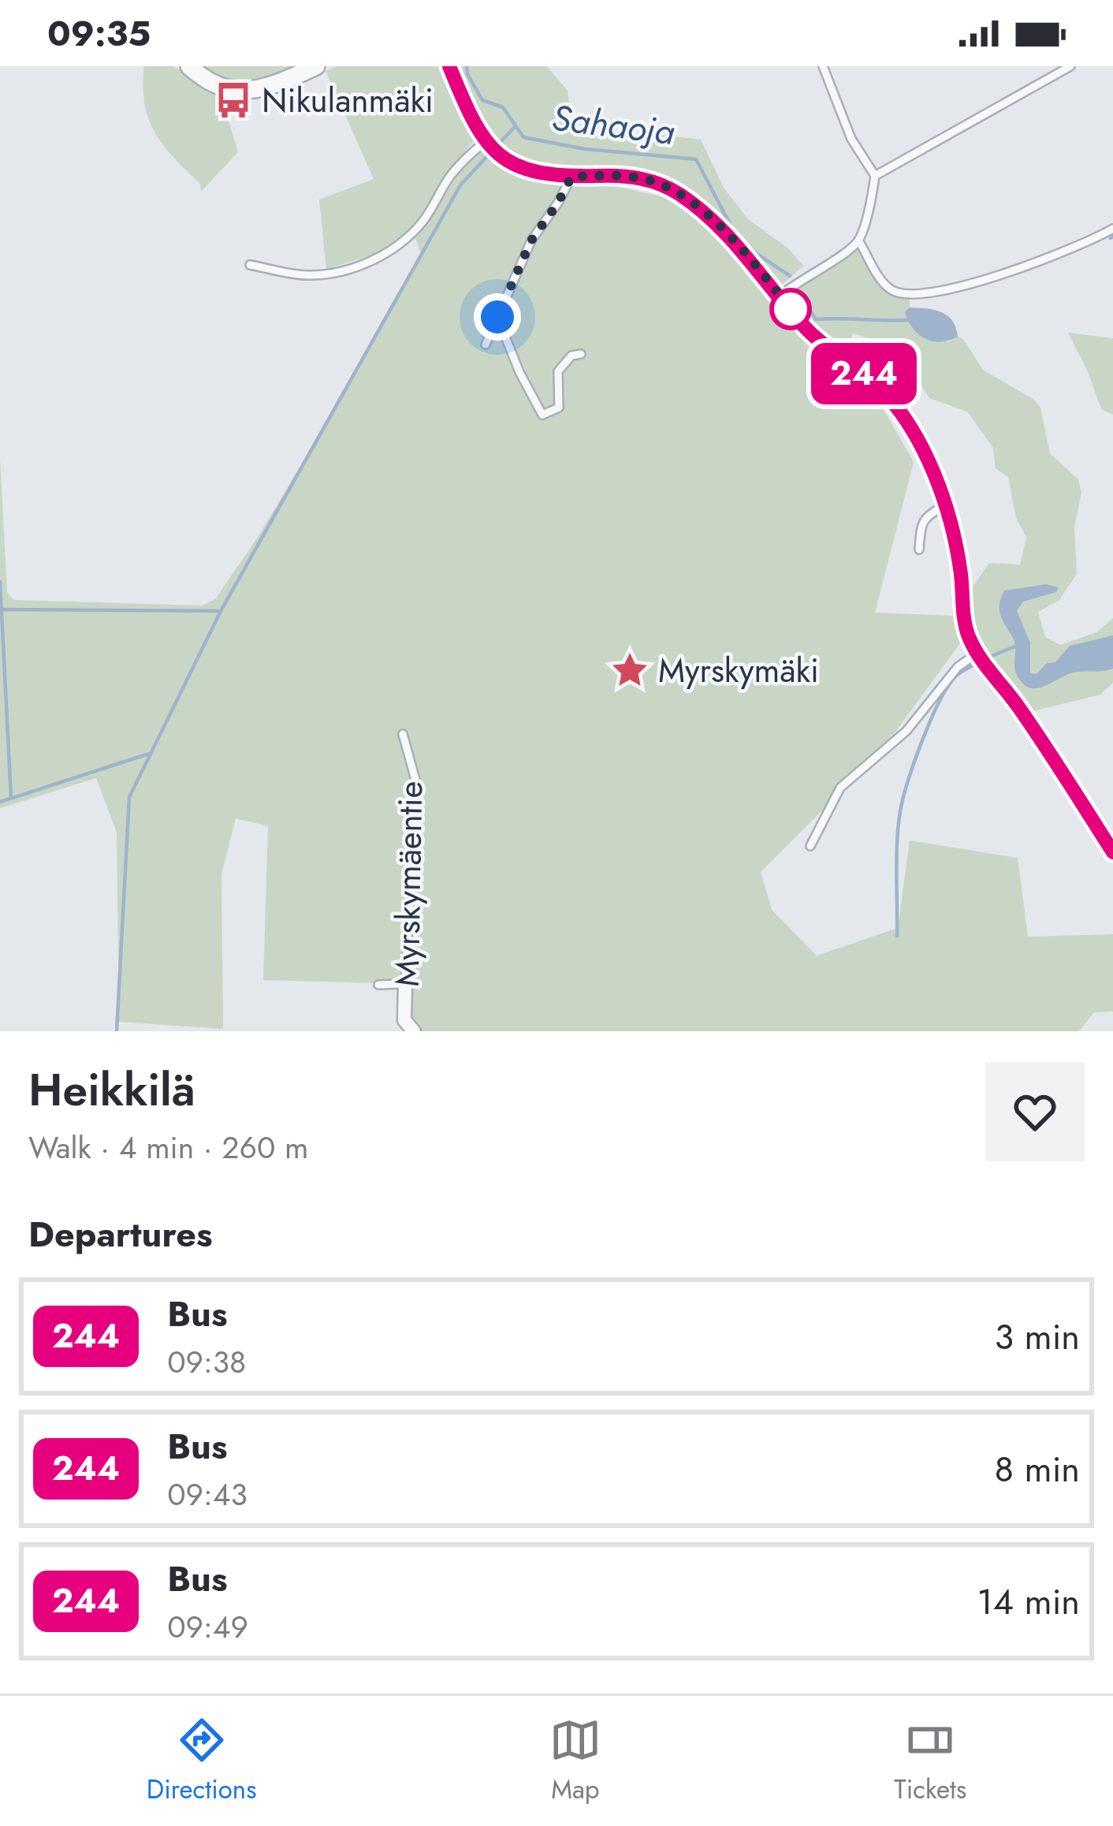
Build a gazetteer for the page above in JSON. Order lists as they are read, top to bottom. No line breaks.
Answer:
{"streets":{"street":["Myrskymäentie"]},"water":["Sahaoja"],"places":{"bus stop":["Nikulanmäki"],"place":["Myrskymäki"]},"lines":["bus line 244"],"page":{"status":"09:35","on_map":"244","heading":[["Heikkilä","Walk · 4 min · 260 m"],"Departures"],"list":[{"mark":"244","name":"Bus","note":"09:38","value":"3 min"},{"mark":"244","name":"Bus","note":"09:43","value":"8 min"},{"mark":"244","name":"Bus","note":"09:49","value":"14 min"}],"tabs":["Directions","Map","Tickets"]}}
